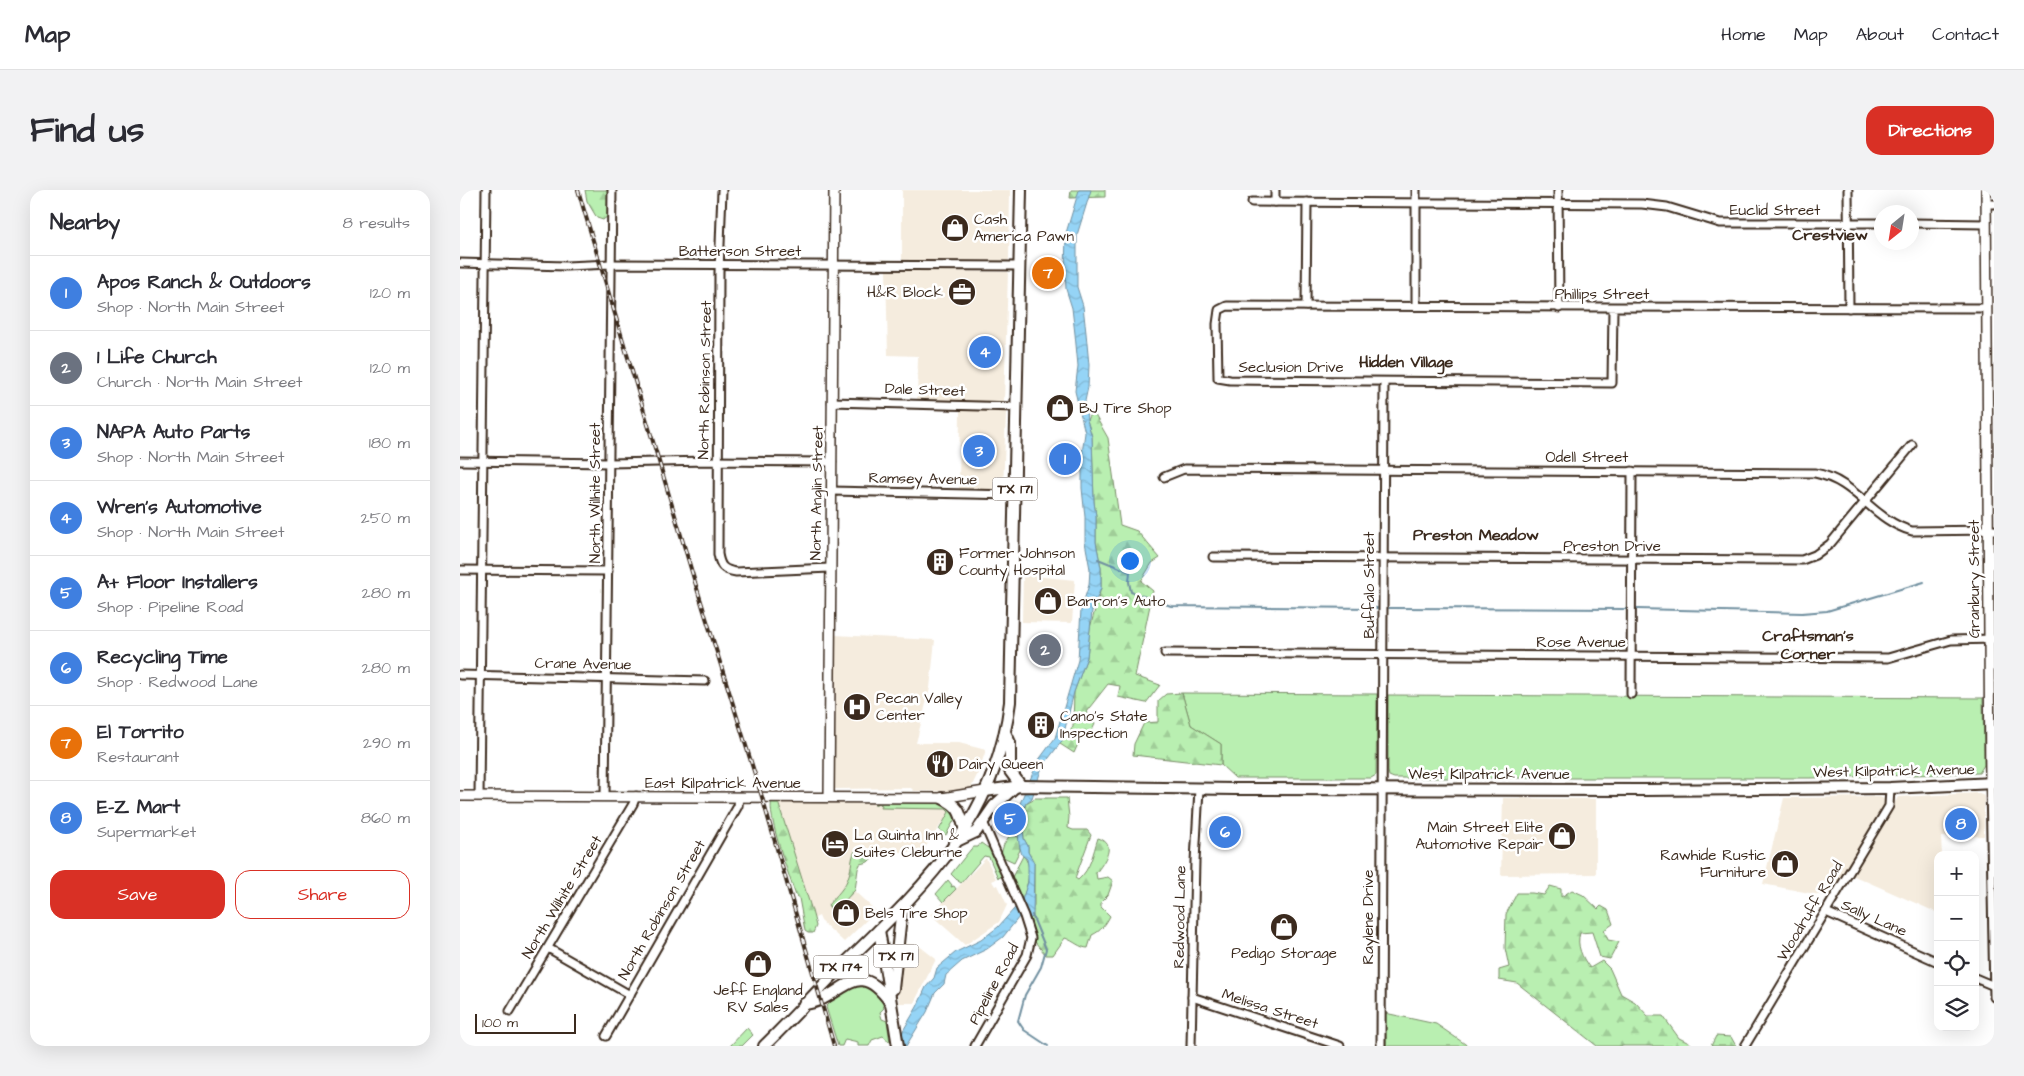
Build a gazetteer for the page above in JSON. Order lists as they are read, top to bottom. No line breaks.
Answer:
{"streets":{"main road":["TX 171","West Kilpatrick Avenue","TX 174"],"street":["Euclid Street","Batterson Street","Phillips Street","Seclusion Drive","North Robinson Street","Dale Street","Odell Street","Ramsey Avenue","North Wilhite Street","North Anglin Street","Preston Drive","Granbury Street","Buffalo Street","Rose Avenue","Crane Avenue","East Kilpatrick Avenue","Woodruff Road","Redwood Lane","Raylene Drive","Sally Lane","Pipeline Road","Melissa Street"]},"crossings":[["Batterson Street","North Robinson Street"],["Batterson Street","TX 171"],["Batterson Street","North Wilhite Street"],["Batterson Street","North Anglin Street"],["Phillips Street","Seclusion Drive"],["Phillips Street","Granbury Street"],["Seclusion Drive","Buffalo Street"],["North Robinson Street","North Anglin Street"],["North Robinson Street","East Kilpatrick Avenue"],["Dale Street","TX 171"],["Dale Street","North Anglin Street"],["Odell Street","Preston Drive"],["Odell Street","Granbury Street"],["Odell Street","Buffalo Street"],["Ramsey Avenue","TX 171"],["Ramsey Avenue","North Anglin Street"],["TX 171","West Kilpatrick Avenue"],["TX 171","East Kilpatrick Avenue"],["TX 171","TX 174"],["North Wilhite Street","Crane Avenue"],["North Wilhite Street","East Kilpatrick Avenue"],["North Anglin Street","East Kilpatrick Avenue"],["Preston Drive","Buffalo Street"],["Granbury Street","Rose Avenue"],["Granbury Street","West Kilpatrick Avenue"],["Buffalo Street","Rose Avenue"],["Buffalo Street","West Kilpatrick Avenue"],["Buffalo Street","Raylene Drive"],["West Kilpatrick Avenue","East Kilpatrick Avenue"],["West Kilpatrick Avenue","Woodruff Road"],["West Kilpatrick Avenue","Redwood Lane"],["West Kilpatrick Avenue","Raylene Drive"],["Woodruff Road","Sally Lane"],["Redwood Lane","Melissa Street"]],"districts":["Crestview","Hidden Village","Preston Meadow","Craftsman's Corner"],"places":{"shop":["Cash America Pawn","BJ Tire Shop","Barron's Auto","Main Street Elite Automotive Repair","Rawhide Rustic Furniture","Bels Tire Shop","Pedigo Storage","Jeff England RV Sales"],"office":["H&R Block"],"building":["Former Johnson County Hospital","Cano's State Inspection"],"hospital":["Pecan Valley Center"],"restaurant":["Dairy Queen"],"hotel":["La Quinta Inn & Suites Cleburne"]},"scale_bar":"100 m","north":"bottom left","page":{"header":"Map","nav":["Home","Map","About","Contact"],"title":"Find us","buttons":["Directions",["Save","Share"]],"heading":["Nearby","8 results"],"list":[{"mark":"1","name":"Apos Ranch & Outdoors","note":"Shop · North Main Street","value":"120 m"},{"mark":"2","name":"1 Life Church","note":"Church · North Main Street","value":"120 m"},{"mark":"3","name":"NAPA Auto Parts","note":"Shop · North Main Street","value":"180 m"},{"mark":"4","name":"Wren's Automotive","note":"Shop · North Main Street","value":"250 m"},{"mark":"5","name":"A+ Floor Installers","note":"Shop · Pipeline Road","value":"280 m"},{"mark":"6","name":"Recycling Time","note":"Shop · Redwood Lane","value":"280 m"},{"mark":"7","name":"El Torrito","note":"Restaurant","value":"290 m"},{"mark":"8","name":"E-Z Mart","note":"Supermarket","value":"860 m"}],"pins":["7","4","3","1","2","5","8","6"],"map_buttons":["+","−"],"scale":"100 m"}}
